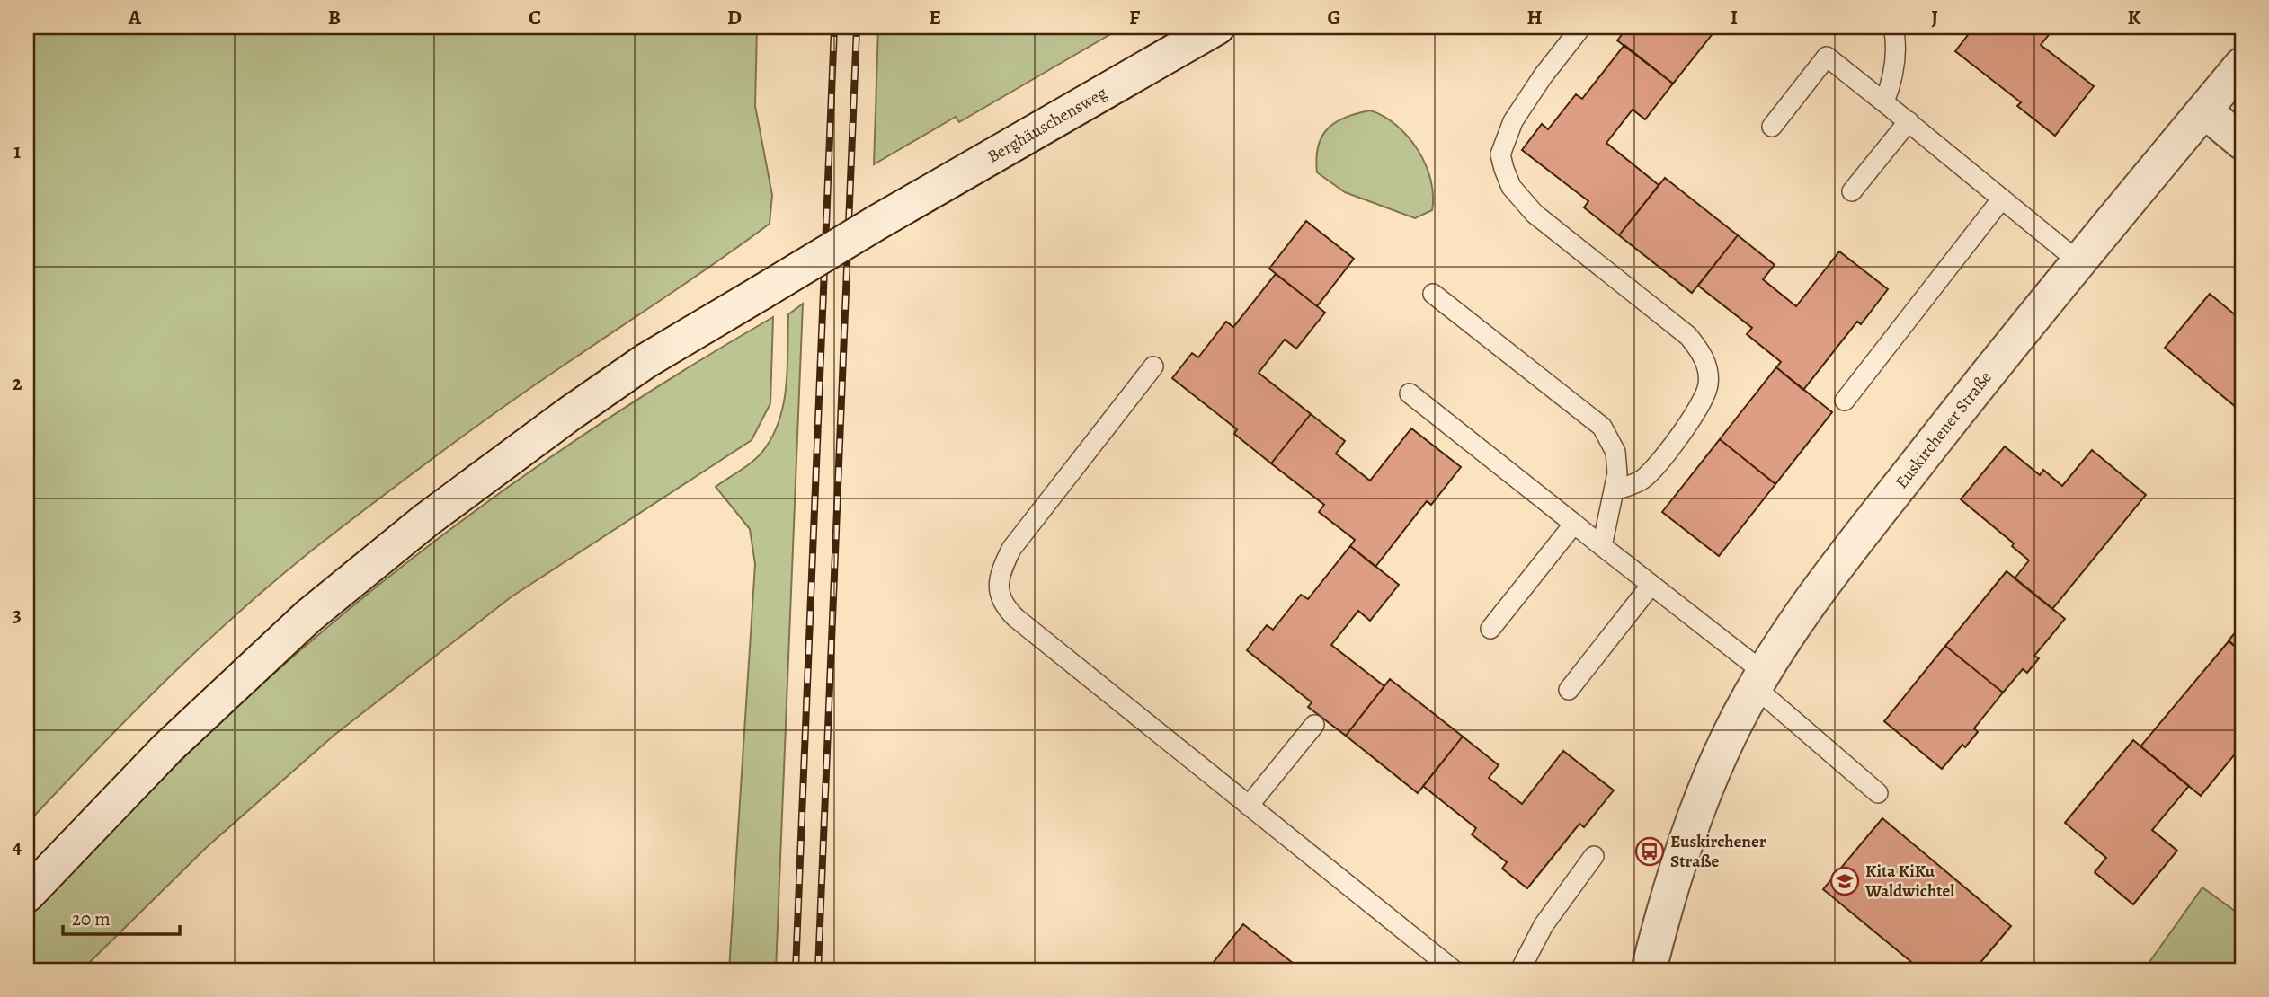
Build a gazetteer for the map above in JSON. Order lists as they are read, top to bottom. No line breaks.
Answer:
{"streets":{"main road":["Berghäuschensweg","Euskirchener Straße"]},"places":{"bus stop":["Euskirchener Straße"],"school or university":["Kita KiKu Waldwichtel"]},"scale_bar":"20 m","grid":{"columns":["A","B","C","D","E","F","G","H","I","J","K"],"rows":["1","2","3","4"]}}
